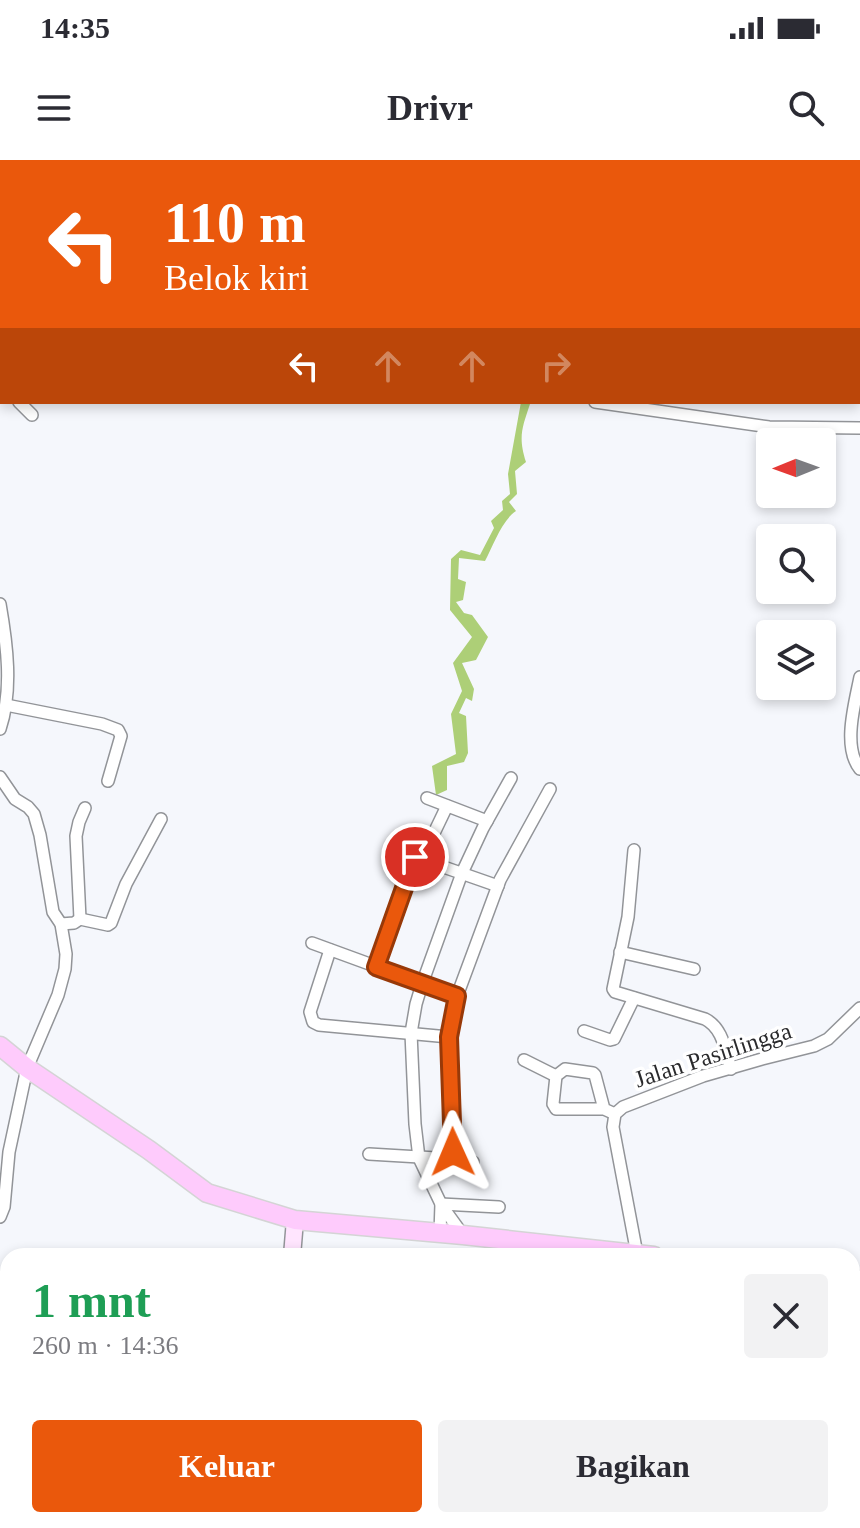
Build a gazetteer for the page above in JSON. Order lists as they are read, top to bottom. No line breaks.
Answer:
{"streets":{"street":["Jalan Pasirlingga"]},"north":"left","page":{"status":"14:35","header":"Drivr","turn":["110 m","Belok kiri"],"heading":["1 mnt","260 m · 14:36"],"buttons":["Keluar","Bagikan"]}}
